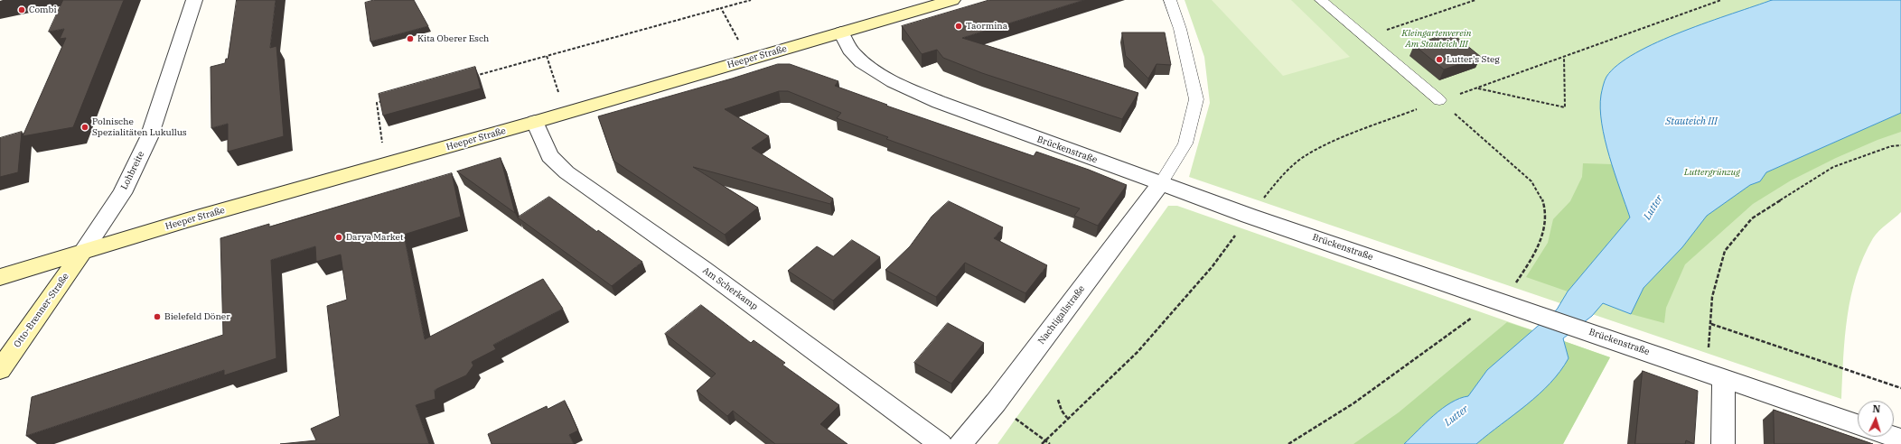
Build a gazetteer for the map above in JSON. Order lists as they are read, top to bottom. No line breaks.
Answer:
{"streets":{"main road":["Heeper Straße","Otto-Brenner-Straße"],"street":["Brückenstraße","Lohbreite","Am Scherkamp","Nachtigallstraße"]},"crossings":[["Heeper Straße","Brückenstraße"],["Heeper Straße","Lohbreite"],["Heeper Straße","Am Scherkamp"],["Heeper Straße","Otto-Brenner-Straße"],["Brückenstraße","Nachtigallstraße"],["Lohbreite","Otto-Brenner-Straße"]],"water":["Stauteich III","Lutter"],"parks":["Kleingartenverein Am Stauteich III","Luttergrünzug"],"places":["Combi","Taormina","Kita Oberer Esch","Lutter's Steg","Polnische Spezialitäten Lukullus","Darya Market","Bielefeld Döner"],"north":"top"}
